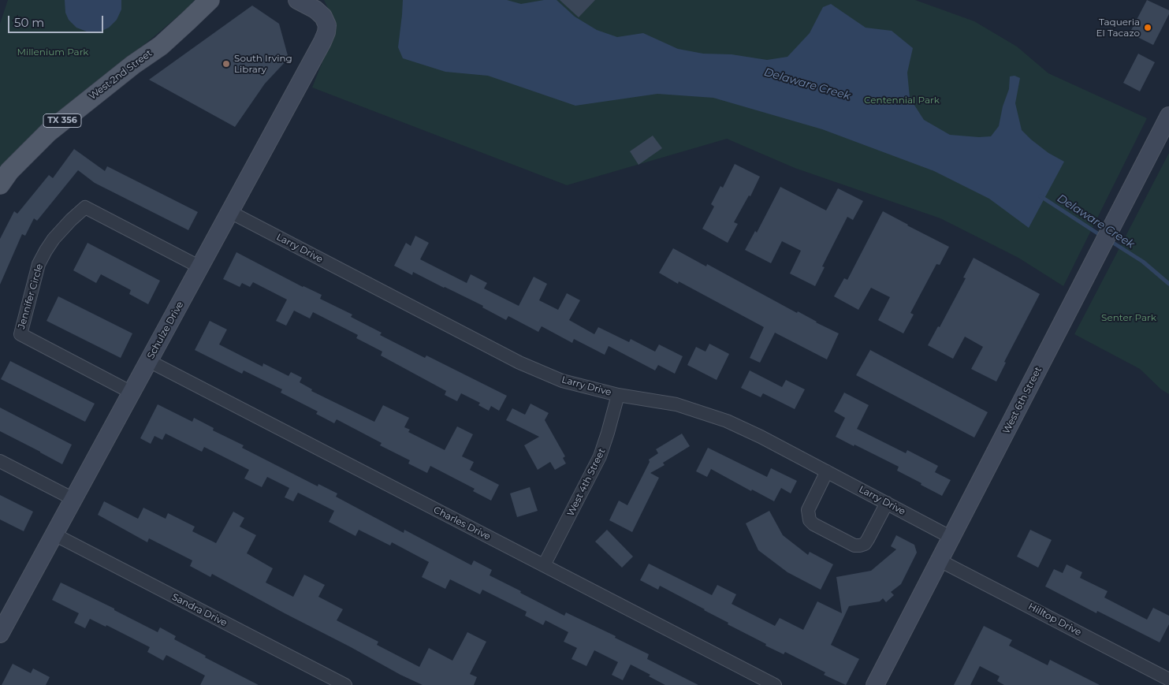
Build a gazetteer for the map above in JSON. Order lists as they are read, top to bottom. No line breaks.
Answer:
{"streets":{"main road":["West 2nd Street","TX 356"],"street":["Larry Drive","Jennifer Circle","Schulze Drive","West 6th Street","West 4th Street","Charles Drive","Sandra Drive","Hilltop Drive"]},"crossings":[["Larry Drive","Schulze Drive"],["Larry Drive","West 6th Street"],["Larry Drive","West 4th Street"],["Jennifer Circle","Schulze Drive"],["Schulze Drive","Charles Drive"],["Schulze Drive","Sandra Drive"],["West 6th Street","Hilltop Drive"],["West 4th Street","Charles Drive"]],"water":["Delaware Creek"],"parks":["Millenium Park","Centennial Park","Senter Park"],"places":["Taqueria El Tacazo","South Irving Library"],"scale_bar":"50 m"}
